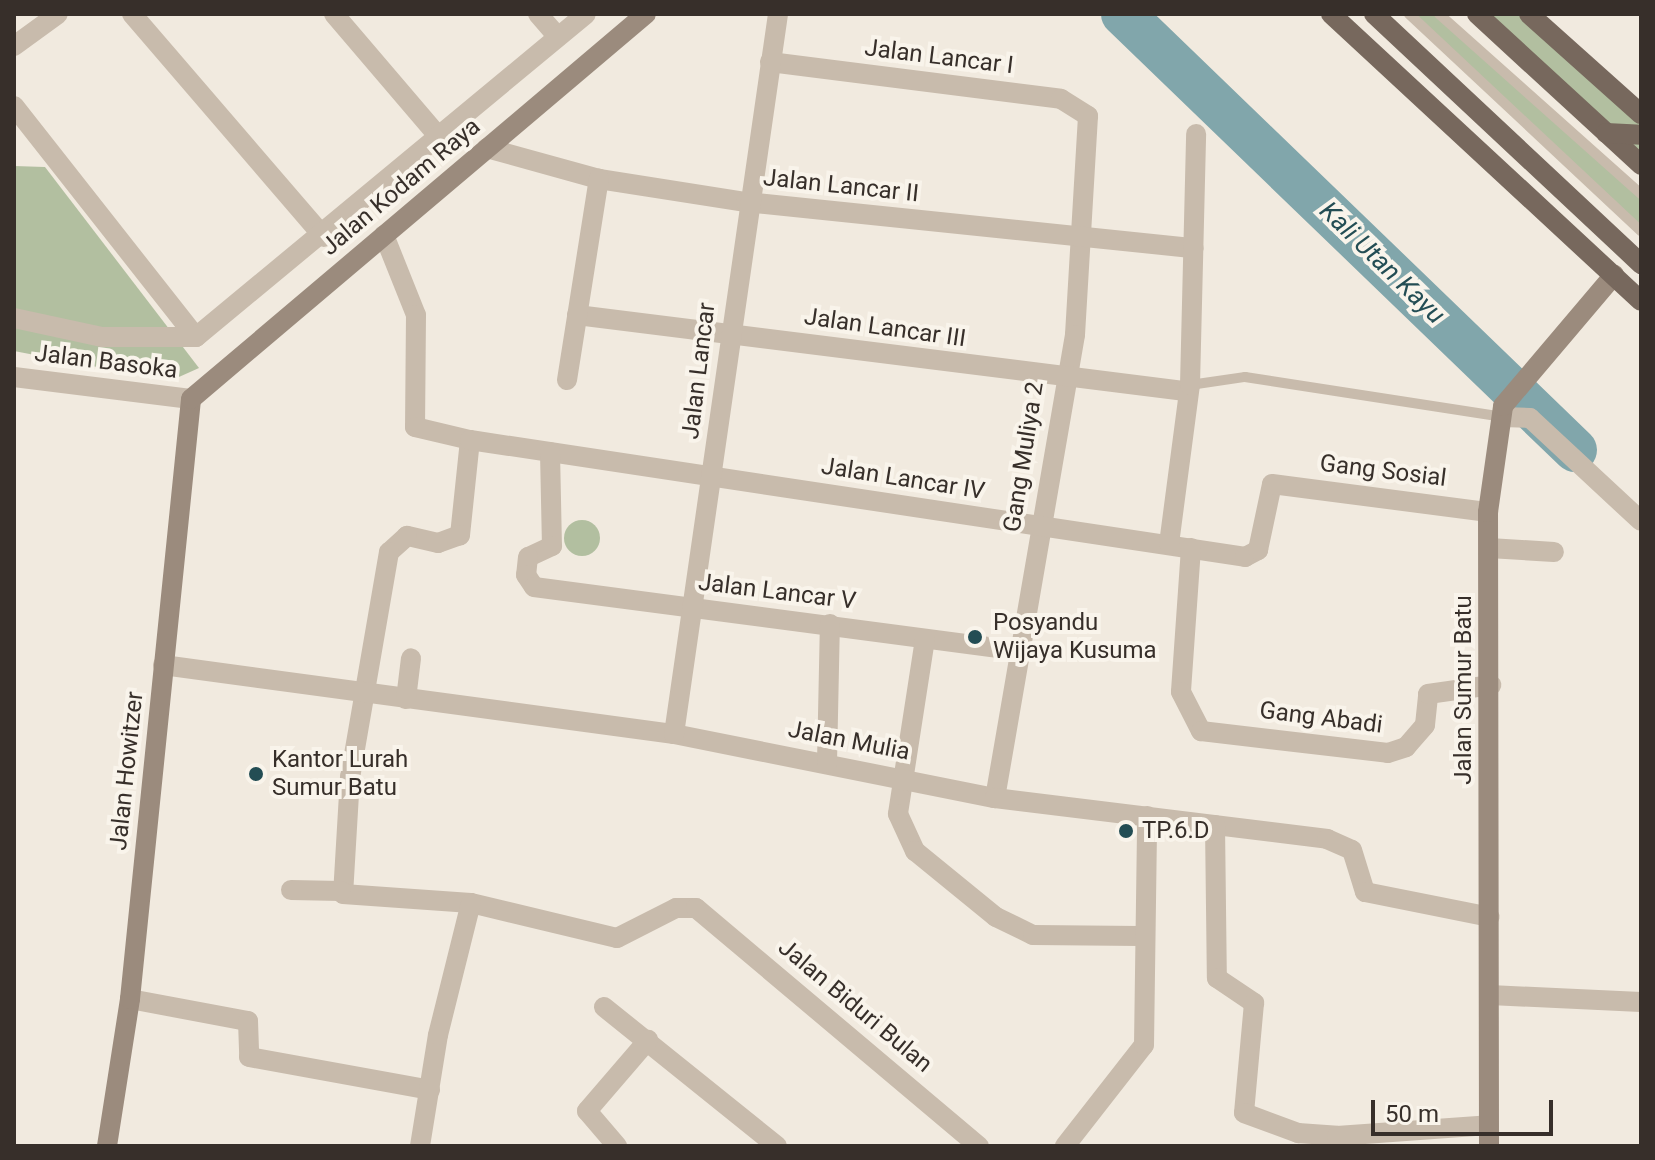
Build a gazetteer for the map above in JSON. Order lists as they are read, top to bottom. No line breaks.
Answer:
{"streets":{"street":["Jalan Lancar I","Jalan Lancar II","Jalan Kodam Raya","Jalan Lancar III","Jalan Basoka","Jalan Lancar","Gang Muliya 2","Gang Sosial","Jalan Lancar IV","Jalan Lancar V","Jalan Sumur Batu","Gang Abadi","Jalan Mulia","Jalan Howitzer","Jalan Biduri Bulan"]},"crossings":[["Jalan Lancar I","Jalan Lancar"],["Jalan Lancar I","Gang Muliya 2"],["Jalan Lancar II","Jalan Kodam Raya"],["Jalan Lancar II","Jalan Lancar"],["Jalan Lancar II","Gang Muliya 2"],["Jalan Kodam Raya","Jalan Basoka"],["Jalan Kodam Raya","Jalan Howitzer"],["Jalan Lancar III","Jalan Lancar"],["Jalan Lancar III","Gang Muliya 2"],["Jalan Basoka","Jalan Howitzer"],["Jalan Lancar","Jalan Lancar IV"],["Jalan Lancar","Jalan Lancar V"],["Jalan Lancar","Jalan Mulia"],["Gang Muliya 2","Jalan Lancar IV"],["Gang Muliya 2","Jalan Lancar V"],["Gang Muliya 2","Jalan Mulia"],["Gang Sosial","Jalan Lancar IV"],["Gang Sosial","Jalan Sumur Batu"],["Jalan Lancar IV","Jalan Lancar V"],["Jalan Lancar IV","Gang Abadi"],["Jalan Sumur Batu","Gang Abadi"],["Jalan Sumur Batu","Jalan Mulia"],["Jalan Mulia","Jalan Howitzer"]],"water":["Kali Utan Kayu"],"places":["Posyandu Wijaya Kusuma","Kantor Lurah Sumur Batu","TP.6.D"],"scale_bar":"50 m"}
